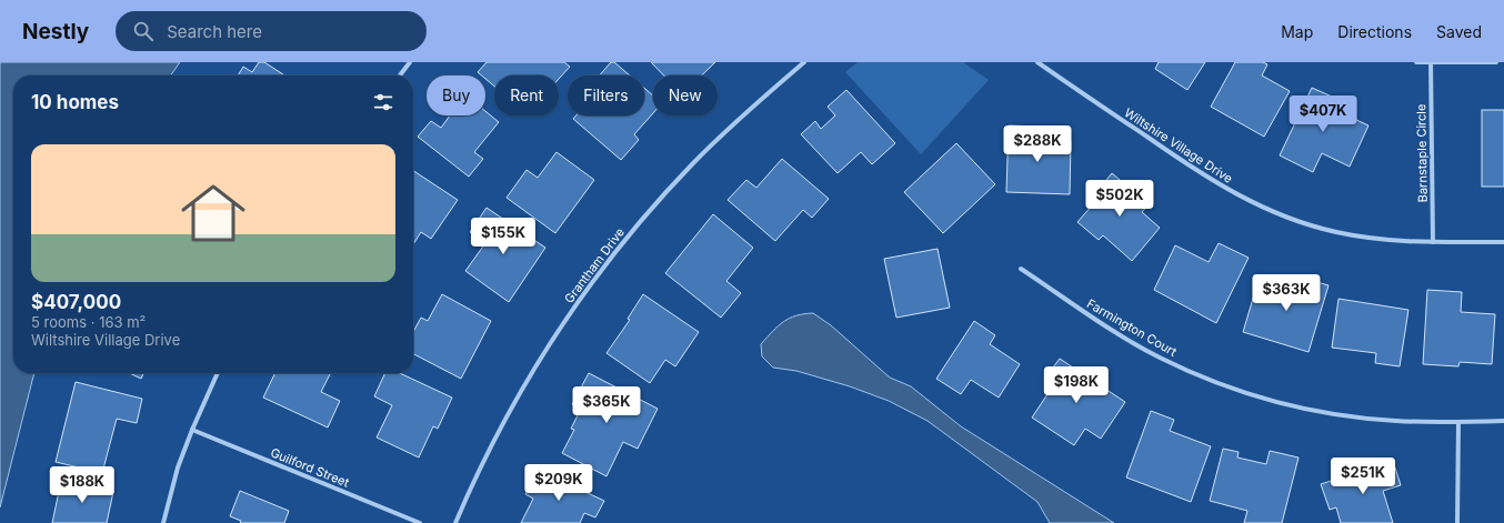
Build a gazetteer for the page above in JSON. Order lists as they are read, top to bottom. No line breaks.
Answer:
{"streets":{"street":["Wiltshire Village Drive","Barnstaple Circle","Grantham Drive","Farmington Court","Guilford Street"]},"crossings":[["Wiltshire Village Drive","Barnstaple Circle"]],"page":{"header":"Nestly","search":"Search here","nav":["Map","Directions","Saved"],"chip":["Buy","Rent","Filters","New"],"heading":"10 homes","price":["$407K","$288K","$502K","$155K","$363K","$198K","$365K","$251K","$209K","$188K"],"list":[{"name":"$407,000","note":"5 rooms · 163 m² · Wiltshire Village Drive"}]}}
